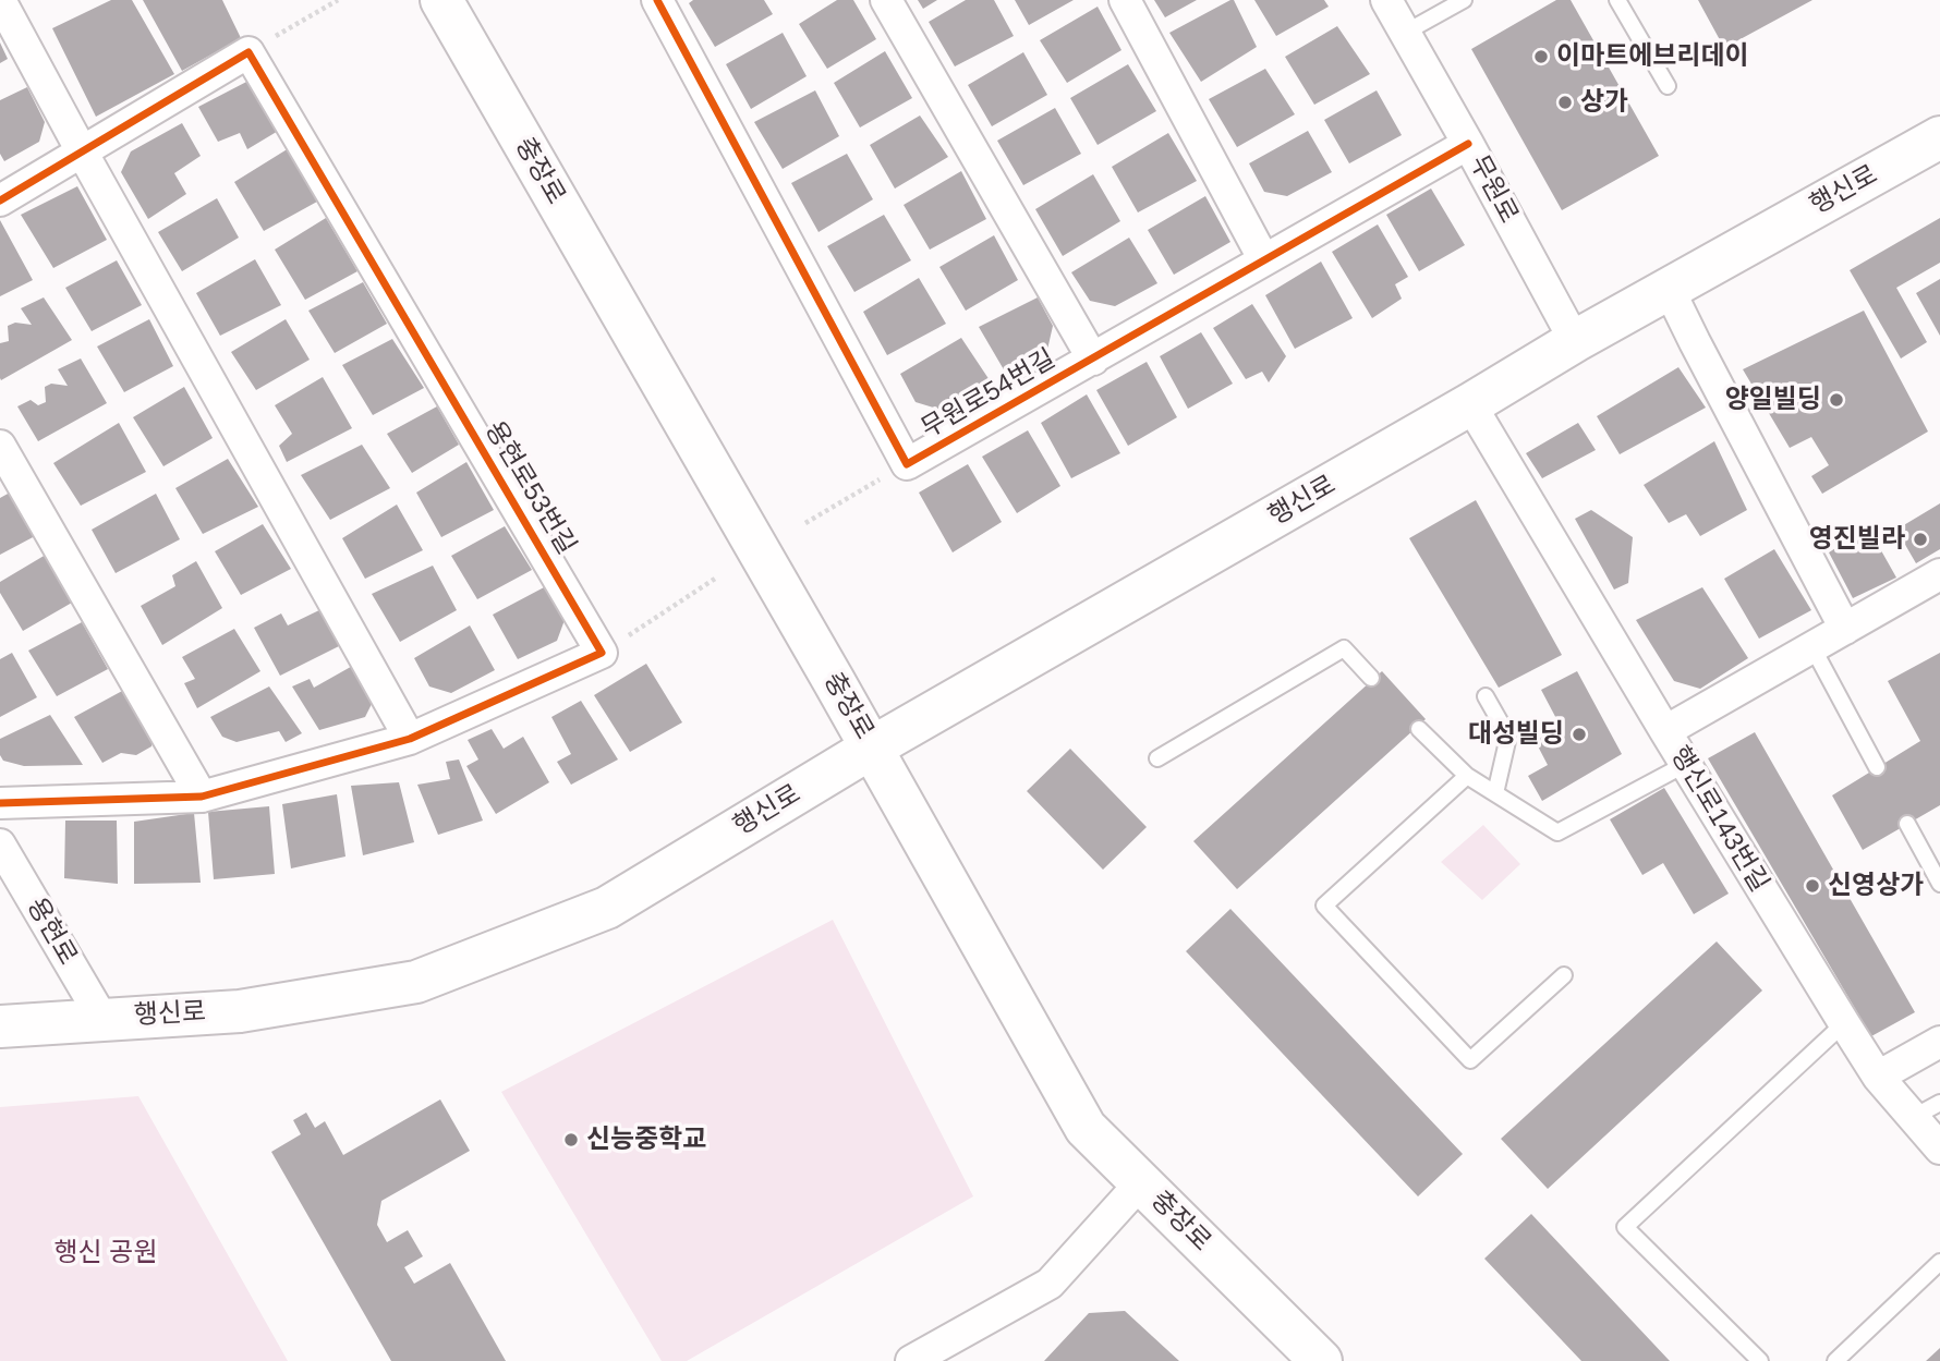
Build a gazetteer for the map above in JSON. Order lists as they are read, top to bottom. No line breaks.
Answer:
{"streets":{"main road":["충장로","행신로"],"street":["무원로","무원로54번길","용현로53번길","행신로143번길","용현로"]},"crossings":[["충장로","행신로"],["무원로","행신로"],["무원로","무원로54번길"],["행신로","용현로"]],"parks":["행신 공원"],"places":["이마트에브리데이","상가","양일빌딩","영진빌라","대성빌딩","신영상가","신능중학교"]}
